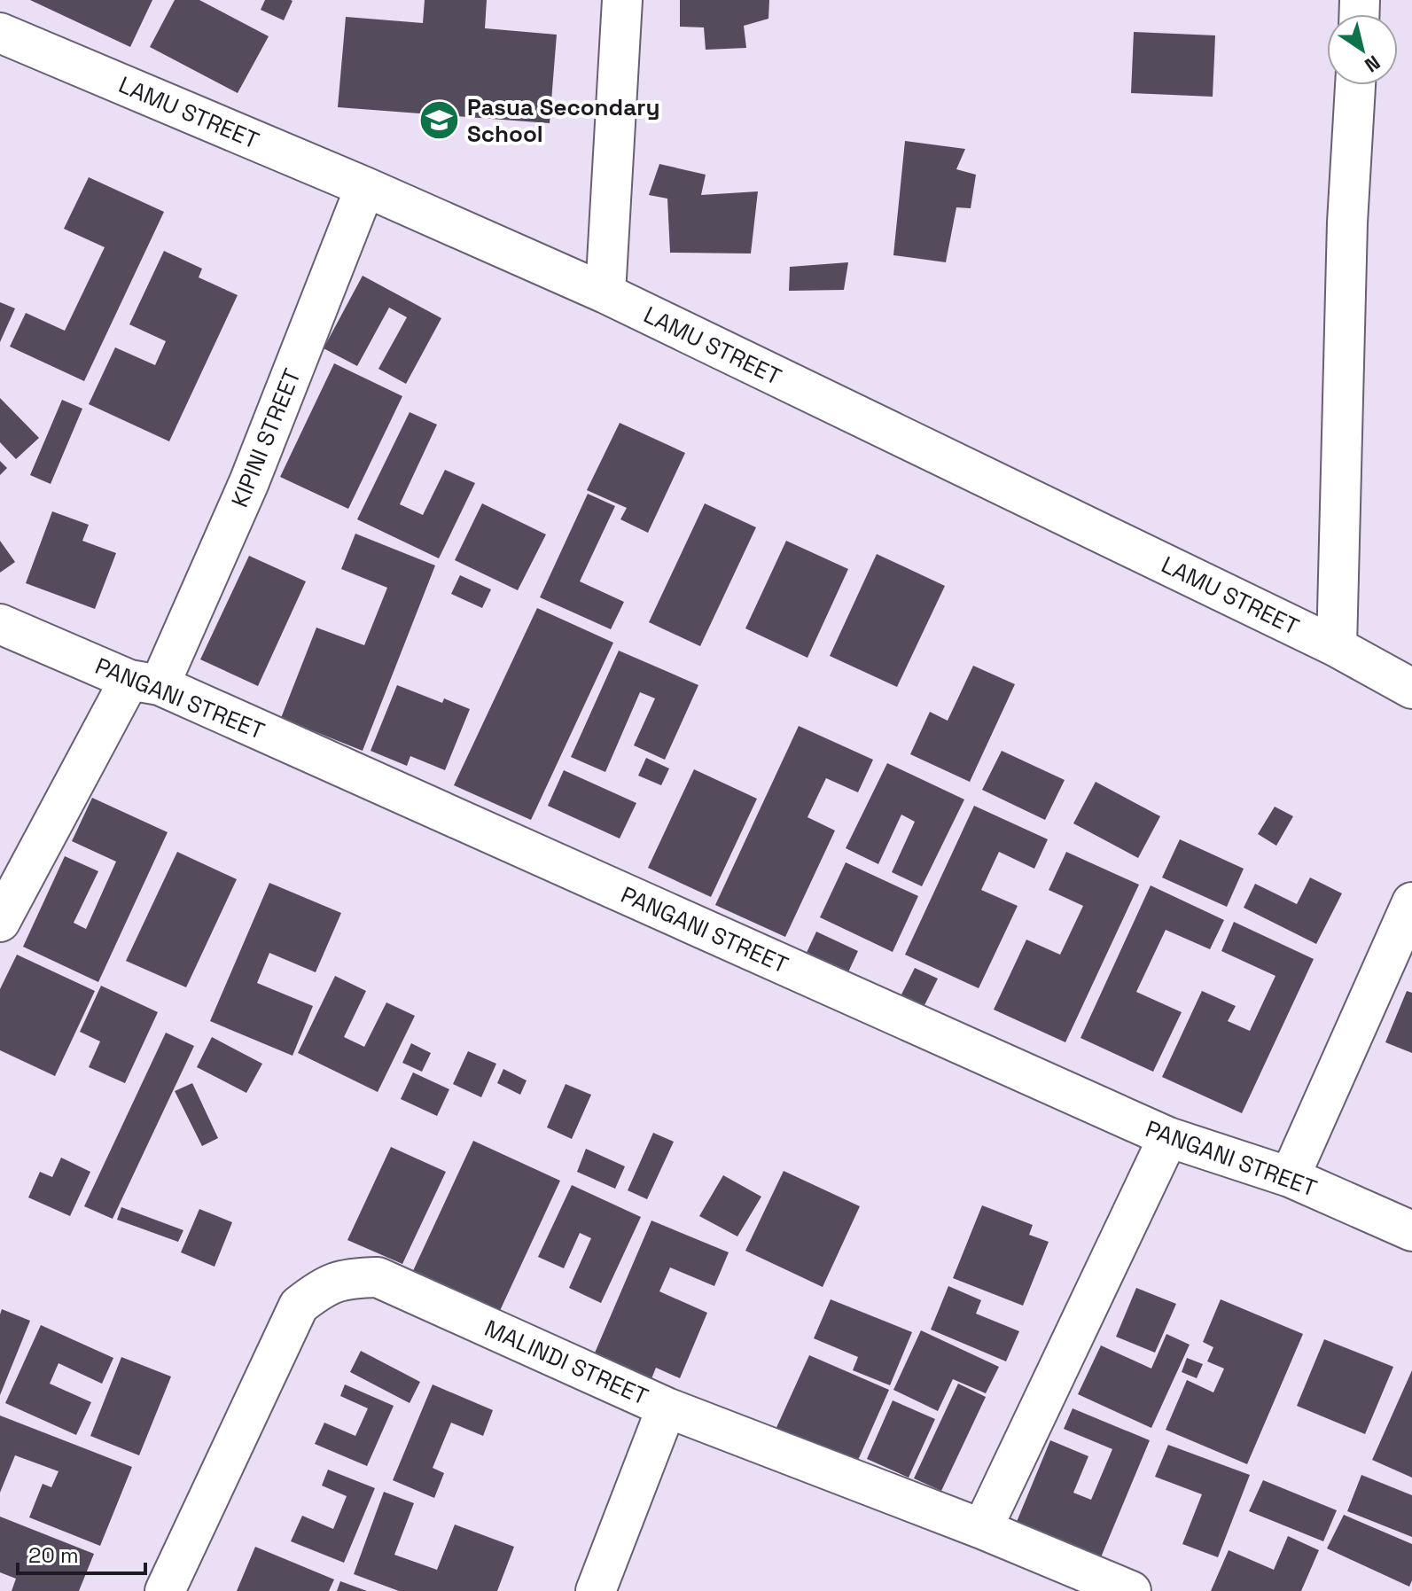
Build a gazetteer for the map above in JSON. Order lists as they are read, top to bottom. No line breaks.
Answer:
{"streets":{"street":["LAMU STREET","KIPINI STREET","PANGANI STREET","MALINDI STREET"]},"crossings":[["LAMU STREET","KIPINI STREET"],["KIPINI STREET","PANGANI STREET"]],"places":{"school or university":["Pasua Secondary School"]},"scale_bar":"20 m","north":"bottom right"}
